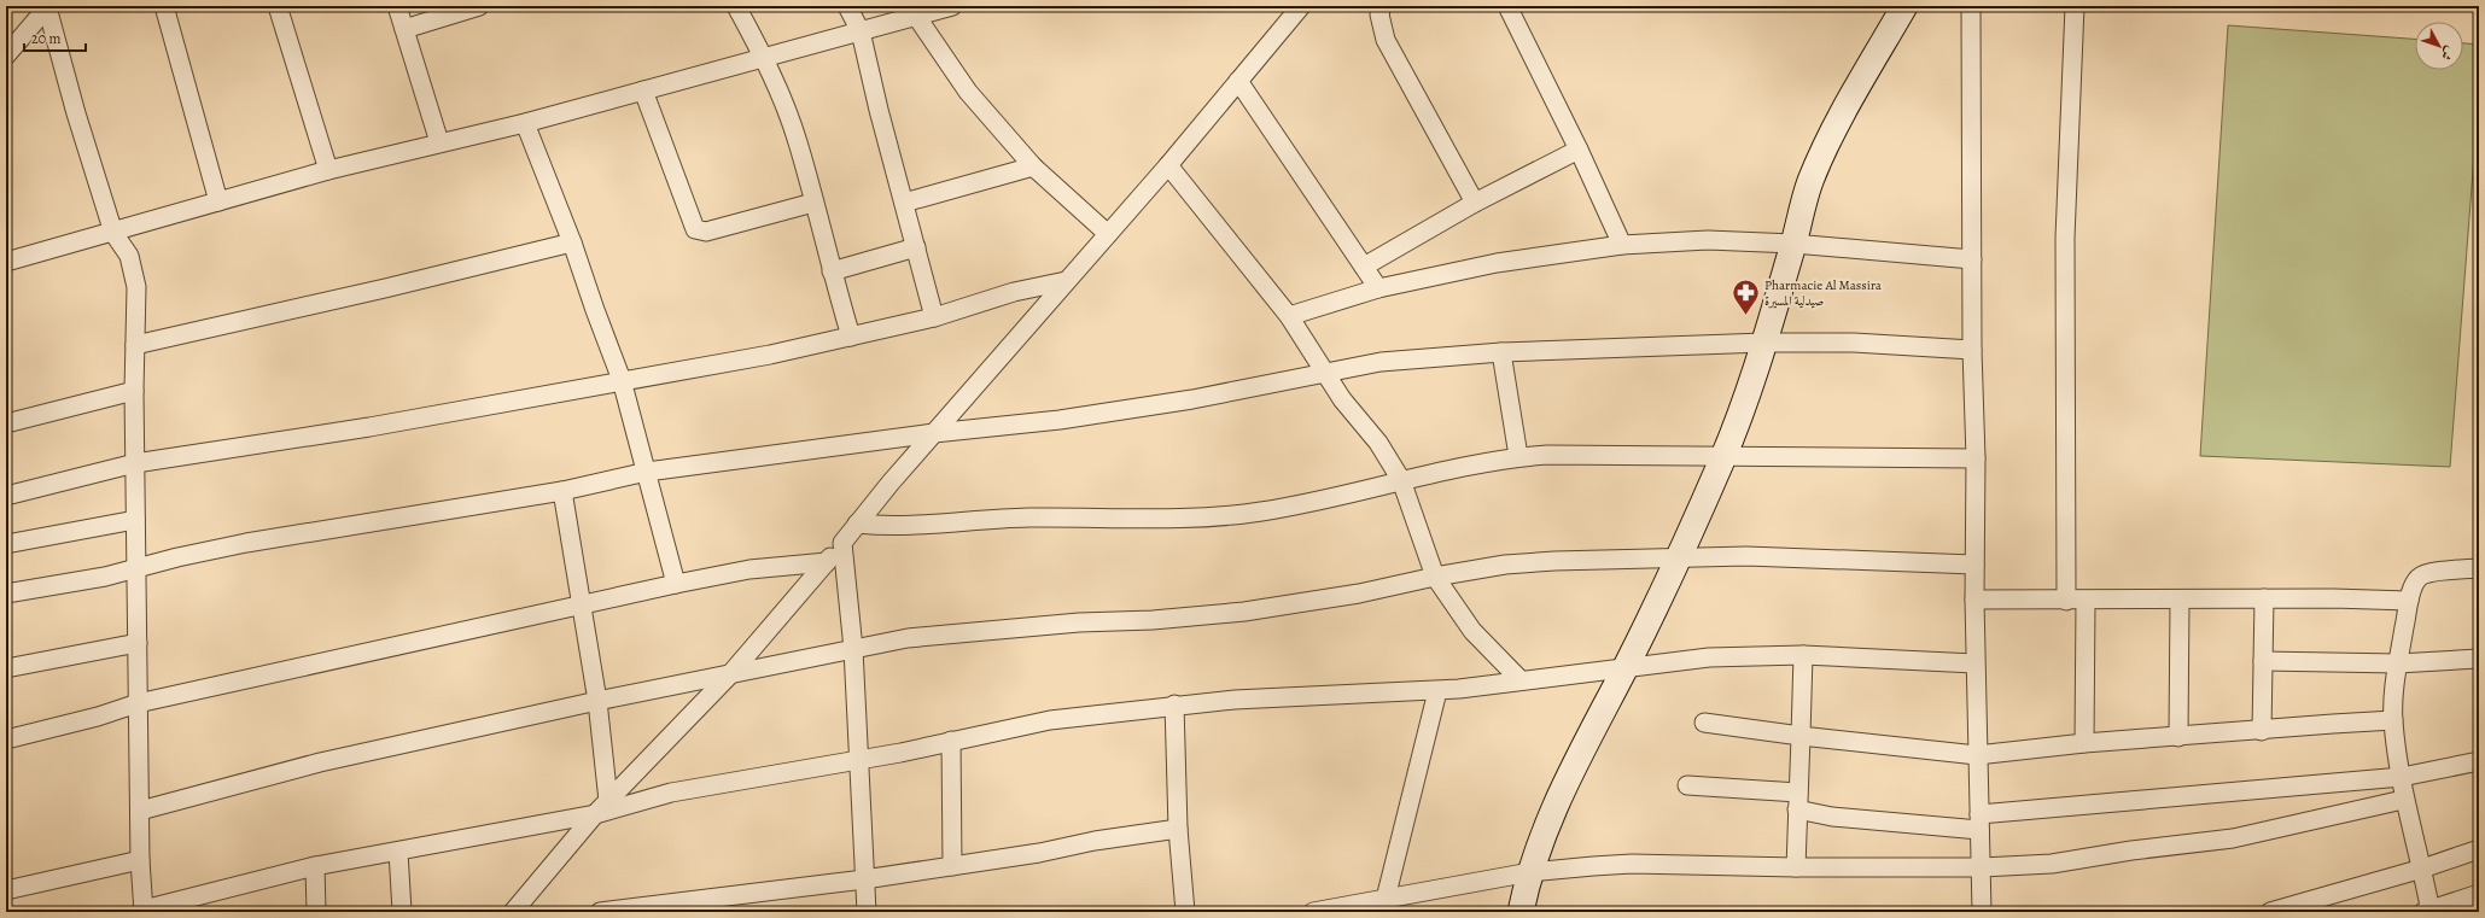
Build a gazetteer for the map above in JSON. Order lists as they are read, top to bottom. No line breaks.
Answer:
{"places":{"pharmacy":["Pharmacie Al Massira صيدلية المسيرة"]},"scale_bar":"20 m","north":"bottom right"}
